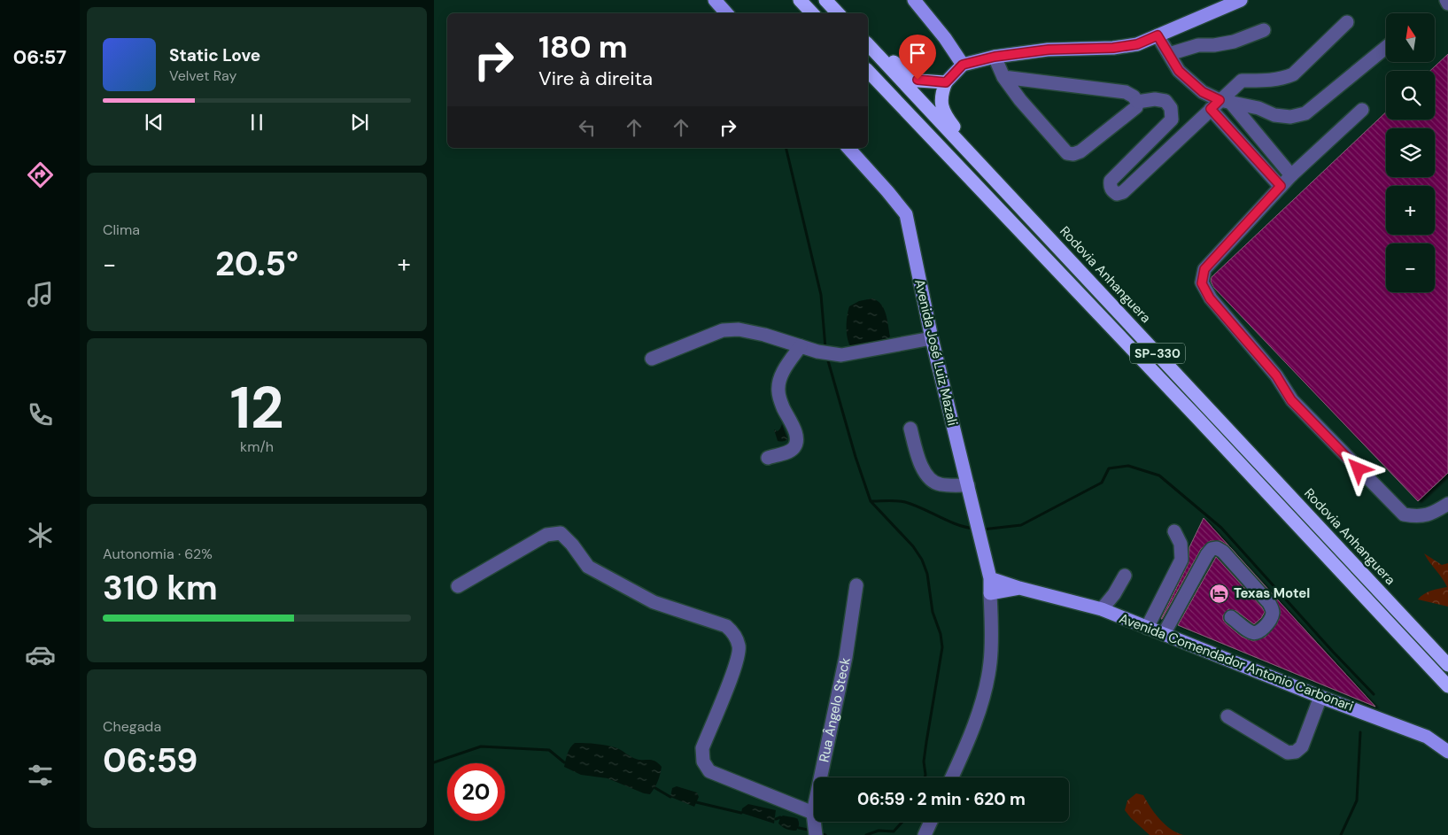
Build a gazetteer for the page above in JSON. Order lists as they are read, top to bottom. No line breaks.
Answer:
{"streets":{"highway":["Rodovia Anhanguera","SP-330"],"main road":["Avenida José Luiz Mazali","Avenida Comendador Antonio Carbonari"],"street":["Rua Ângelo Steck"]},"crossings":[["Avenida José Luiz Mazali","Avenida Comendador Antonio Carbonari"]],"places":{"hotel":["Texas Motel"]},"north":"top","page":{"tabs":"06:57","map_buttons":["+","−"],"turn":["180 m","Vire à direita"],"song":["Static Love","Velvet Ray"],"tile":["Clima",["12","km/h"],["Autonomia · 62%","310 km"],["Chegada","06:59"]],"heat":["−","20.5°","+"],"limit":"20","trip":"06:59 · 2 min · 620 m"}}
